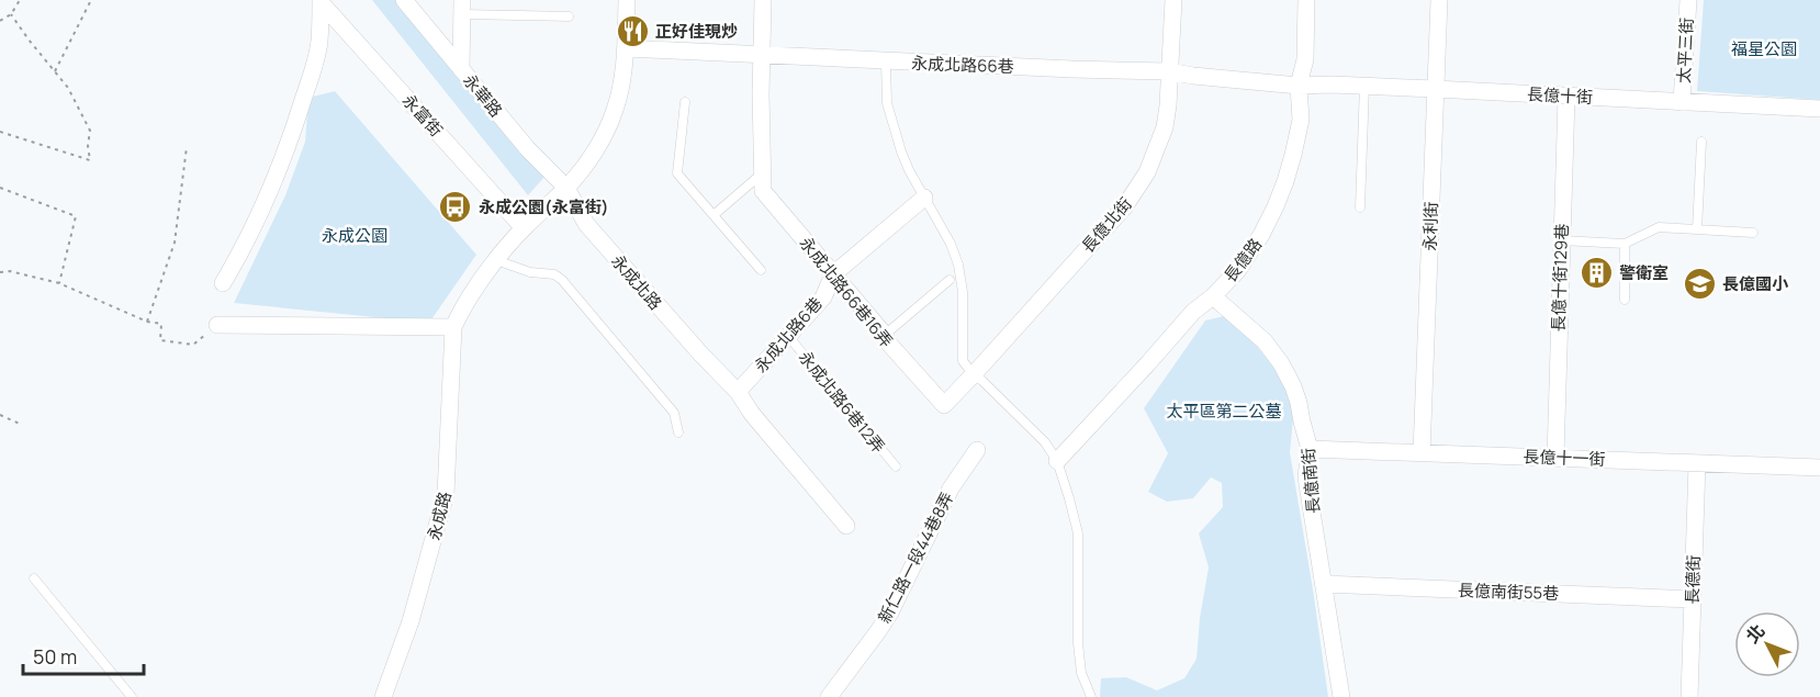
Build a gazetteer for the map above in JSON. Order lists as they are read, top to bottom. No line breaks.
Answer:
{"streets":{"street":["太平三街","永成北路66巷","永華路","長億十街","永富街","長億北街","永利街","長億路","長億十街129巷","永成北路","永成北路66巷16弄","永成北路6巷","長億十一街","長億南街","永成路","新仁路一段44巷8弄","長德街","長億南街55巷"],"lane":["永成北路6巷12弄"]},"crossings":[["太平三街","長億十街"],["永成北路66巷","長億十街"],["永成北路66巷","長億北街"],["永成北路66巷","長億路"],["永成北路66巷","永成北路66巷16弄"],["永華路","永成北路"],["永華路","永成路"],["長億十街","永利街"],["長億十街","長億路"],["長億十街","長億十街129巷"],["永富街","永成路"],["長億北街","永成北路66巷16弄"],["永利街","長億十一街"],["長億路","長億南街"],["長億十街129巷","長億十一街"],["永成北路","永成北路6巷"],["永成北路","永成路"],["永成北路66巷16弄","永成北路6巷"],["永成北路6巷","永成北路6巷12弄"],["長億十一街","長億南街"],["長億十一街","長德街"],["長億南街","長億南街55巷"],["長德街","長億南街55巷"]],"parks":["福星公園","永成公園","太平區第二公墓"],"places":{"restaurant":["正好佳現炒"],"bus stop":["永成公園(永富街)"],"building":["警衛室"],"school or university":["長億國小"]},"scale_bar":"50 m","north":"top left"}
